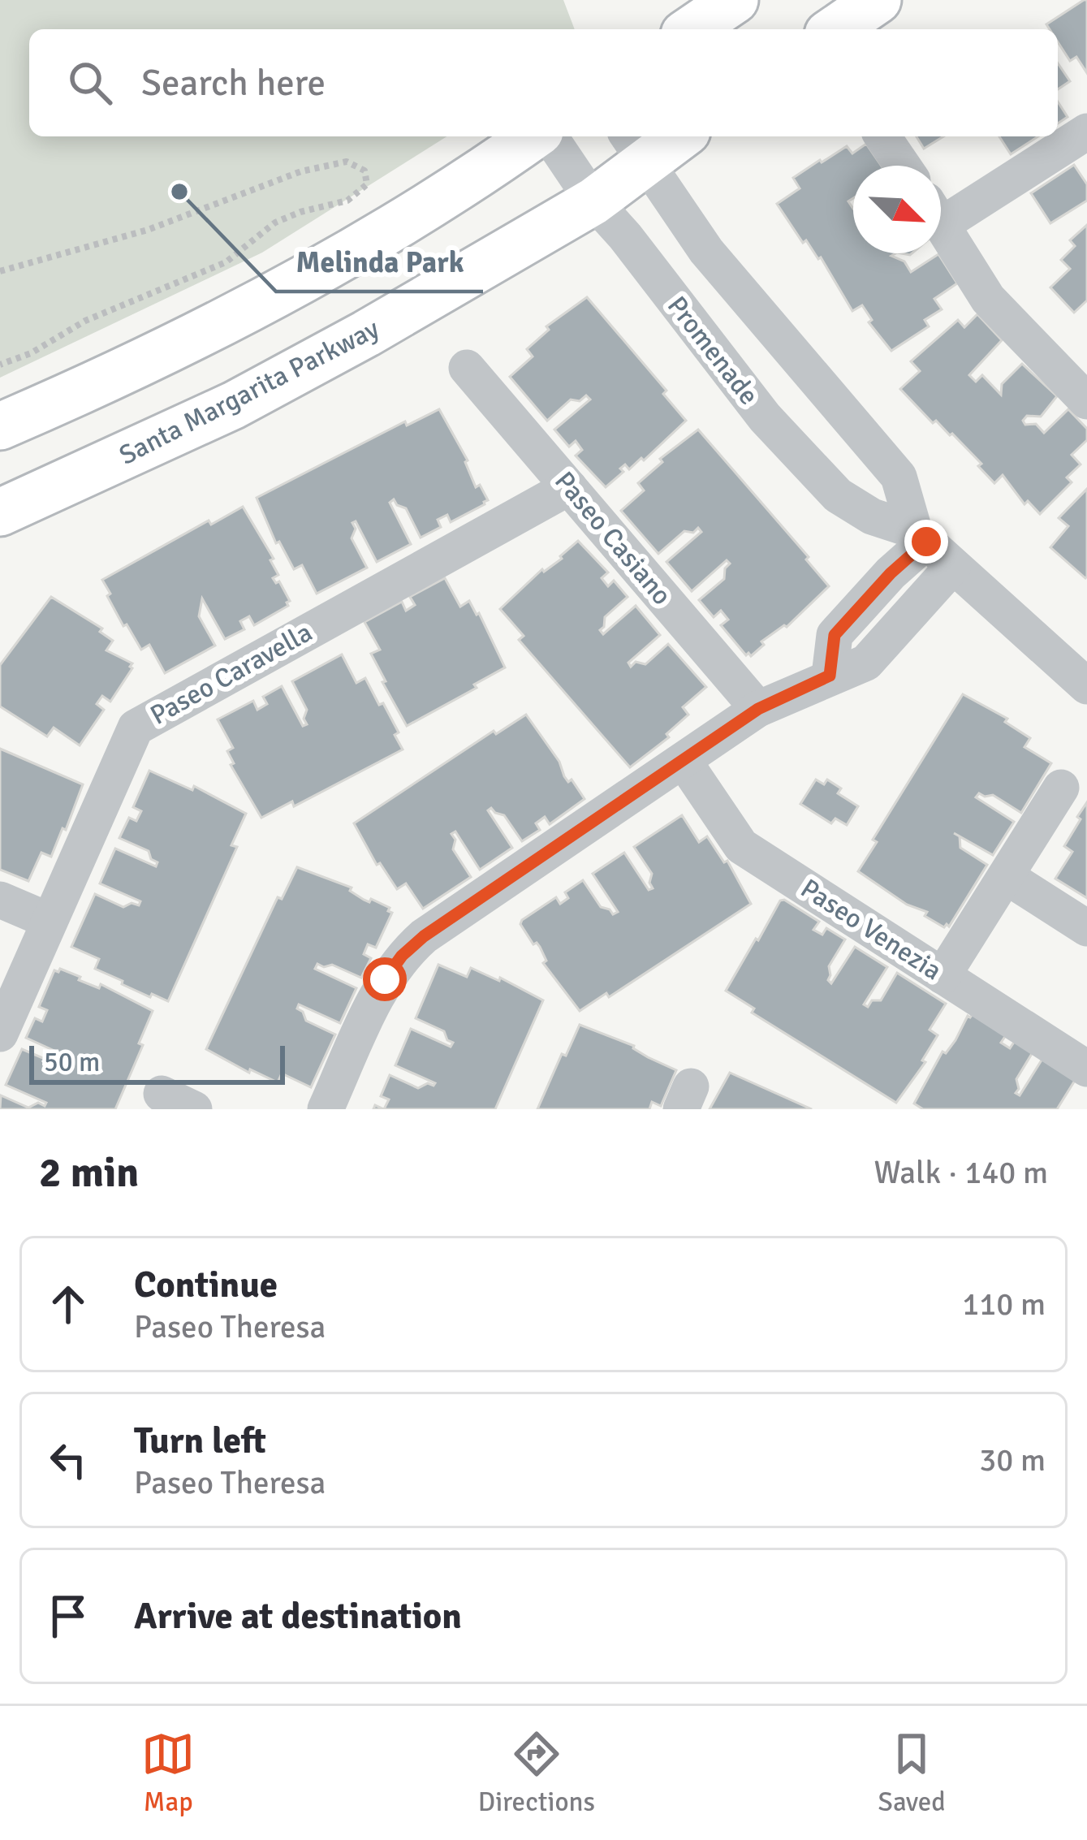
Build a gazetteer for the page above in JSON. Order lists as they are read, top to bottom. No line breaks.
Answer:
{"streets":{"main road":["Santa Margarita Parkway"],"street":["Promenade","Paseo Casiano","Paseo Caravella","Paseo Venezia"]},"crossings":[["Promenade","Santa Margarita Parkway"],["Paseo Casiano","Paseo Caravella"]],"places":["Melinda Park"],"scale_bar":"50 m","north":"bottom right","page":{"search":"Search here","scale":"50 m","heading":["2 min","Walk · 140 m"],"list":[["Continue","Paseo Theresa","110 m"],["Turn left","Paseo Theresa","30 m"],"Arrive at destination"],"nav":["Map","Directions","Saved"]}}
